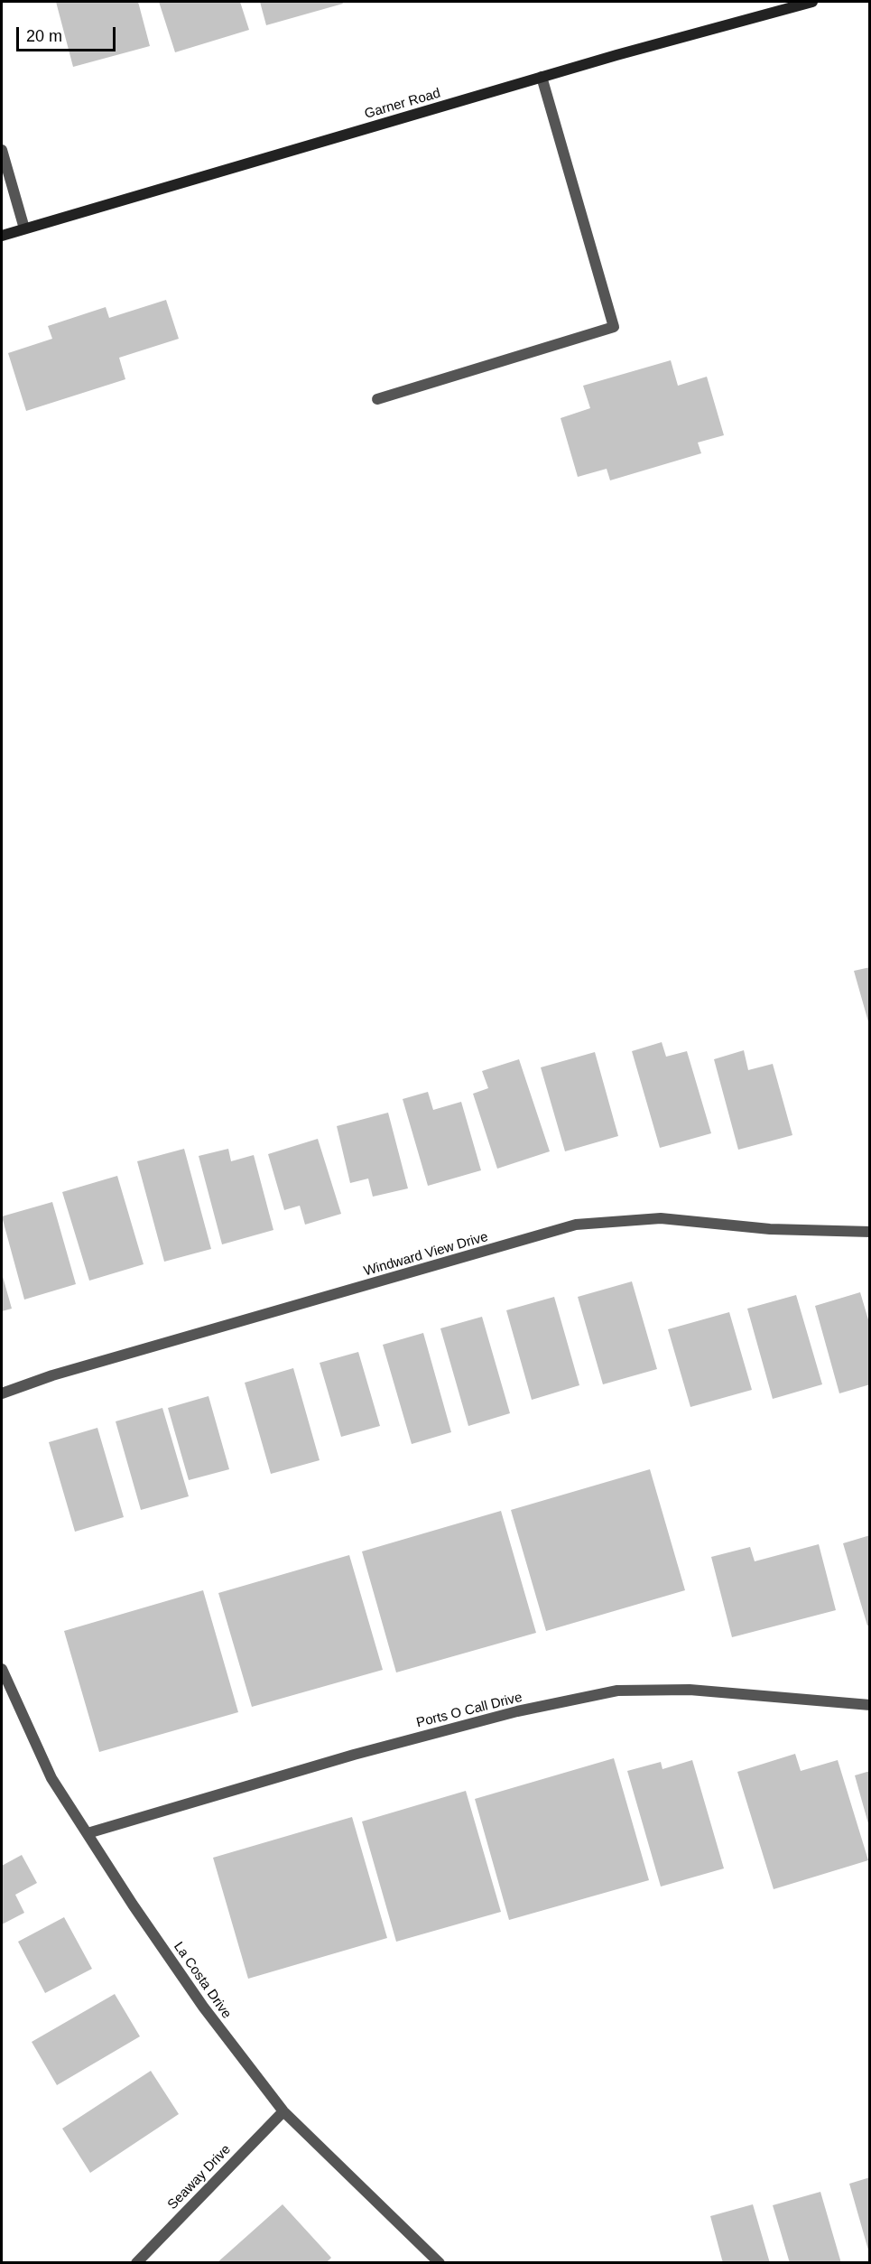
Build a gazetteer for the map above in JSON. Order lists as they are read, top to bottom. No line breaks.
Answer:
{"streets":{"street":["Garner Road","Windward View Drive","Ports O Call Drive","La Costa Drive","Seaway Drive"]},"crossings":[["Ports O Call Drive","La Costa Drive"],["La Costa Drive","Seaway Drive"]],"scale_bar":"20 m"}
